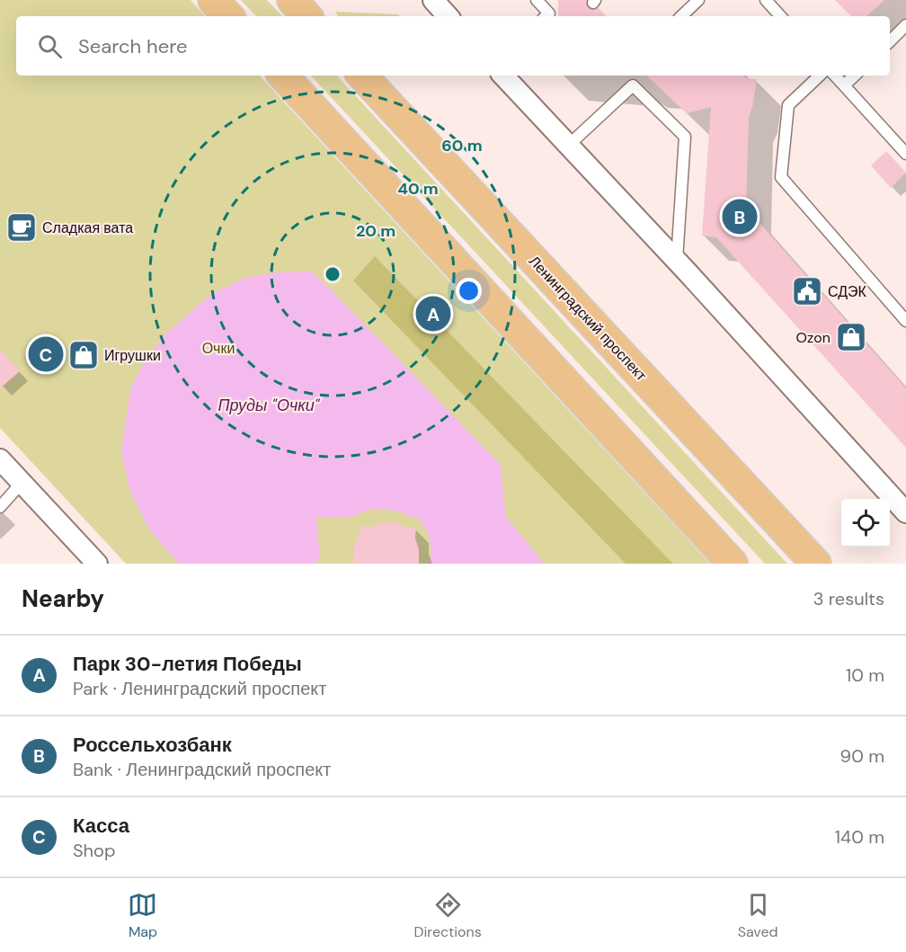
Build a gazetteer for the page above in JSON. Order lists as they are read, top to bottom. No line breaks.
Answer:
{"streets":{"main road":["Ленинградский проспект"]},"water":["Пруды \"Очки\""],"parks":["Очки"],"places":{"cafe":["Сладкая вата"],"public building":["СДЭК"],"shop":["Ozon","Игрушки"]},"page":{"search":"Search here","pins":["B","A","C"],"heading":["Nearby","3 results"],"list":[{"mark":"A","name":"Парк 30-летия Победы","note":"Park · Ленинградский проспект","value":"10 m"},{"mark":"B","name":"Россельхозбанк","note":"Bank · Ленинградский проспект","value":"90 m"},{"mark":"C","name":"Касса","note":"Shop","value":"140 m"}],"nav":["Map","Directions","Saved"]},"rings":["60 m","40 m","20 m"]}
